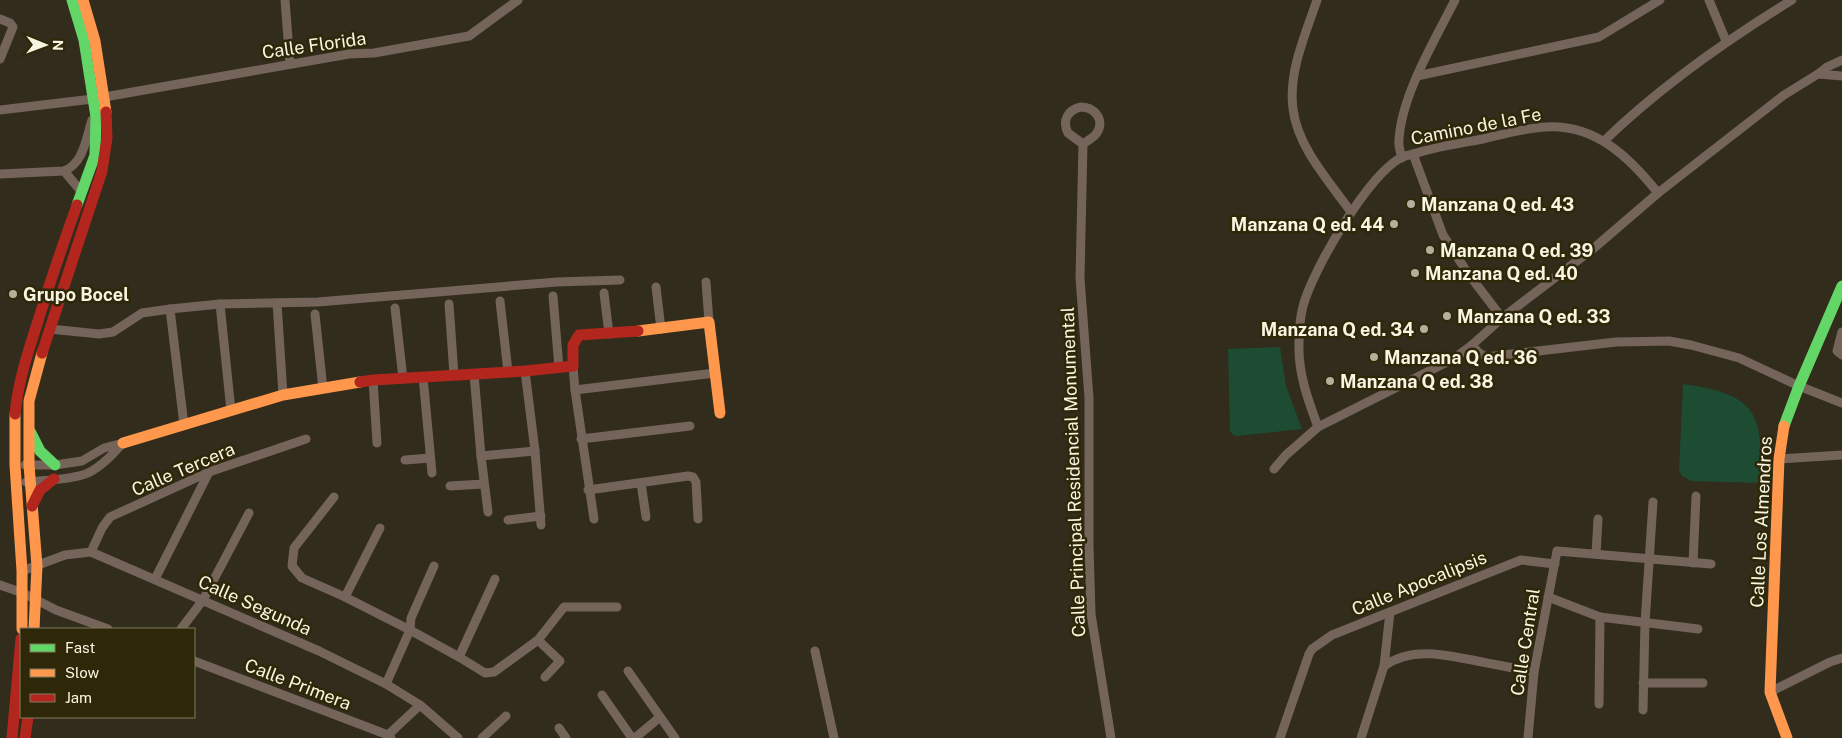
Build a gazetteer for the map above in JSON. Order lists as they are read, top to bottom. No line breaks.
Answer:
{"streets":{"main road":["Calle Los Almendros"],"street":["Calle Florida","Camino de la Fe","Calle Tercera","Calle Principal Residencial Monumental","Calle Apocalipsis","Calle Segunda","Calle Central","Calle Primera"]},"crossings":[["Calle Tercera","Calle Segunda"],["Calle Apocalipsis","Calle Central"]],"places":["Manzana Q ed. 43","Manzana Q ed. 44","Manzana Q ed. 39","Manzana Q ed. 40","Grupo Bocel","Manzana Q ed. 33","Manzana Q ed. 34","Manzana Q ed. 36","Manzana Q ed. 38"],"legend":["Fast","Slow","Jam"],"north":"right"}
